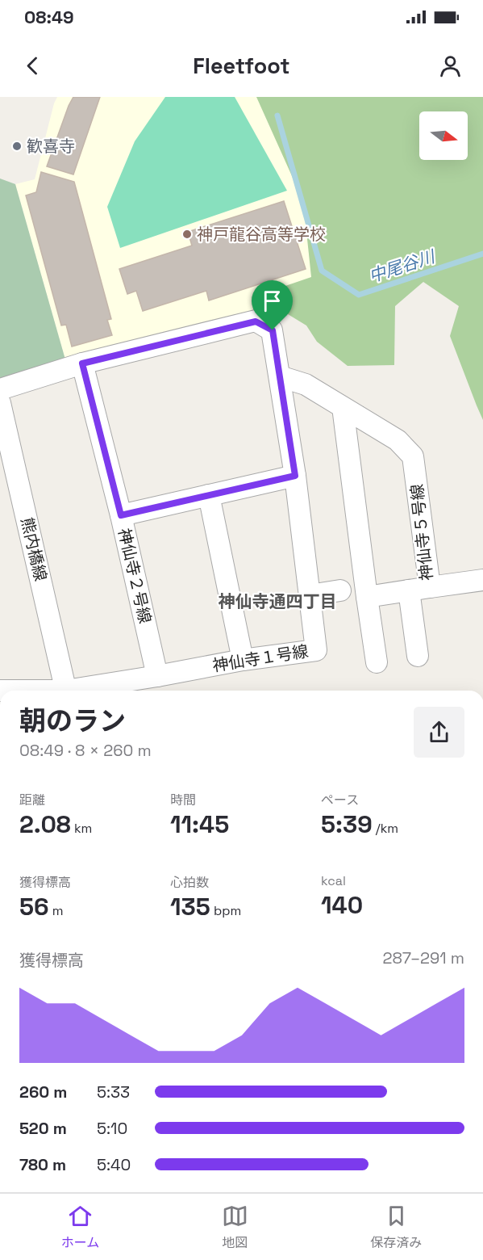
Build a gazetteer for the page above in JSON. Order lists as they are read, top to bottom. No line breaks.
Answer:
{"streets":{"street":["神仙寺５号線","熊内橋線","神仙寺２号線","神仙寺１号線"]},"crossings":[["神仙寺５号線","神仙寺１号線"],["神仙寺２号線","神仙寺１号線"]],"districts":["神仙寺通四丁目"],"water":["中尾谷川"],"places":["歓喜寺","神戸龍谷高等学校"],"north":"right","page":{"status":"08:49","header":"Fleetfoot","heading":["朝のラン","08:49 · 8 × 260 m"],"stats":[["距離","2.08 km"],["時間","11:45"],["ペース","5:39 /km"],["獲得標高","56 m"],["心拍数","135 bpm"],["kcal","140"]],"chart":["獲得標高","287–291 m"],"list":[{"name":"260 m","note":"5:33"},{"name":"520 m","note":"5:10"},{"name":"780 m","note":"5:40"}],"tabs":["ホーム","地図","保存済み"]}}
